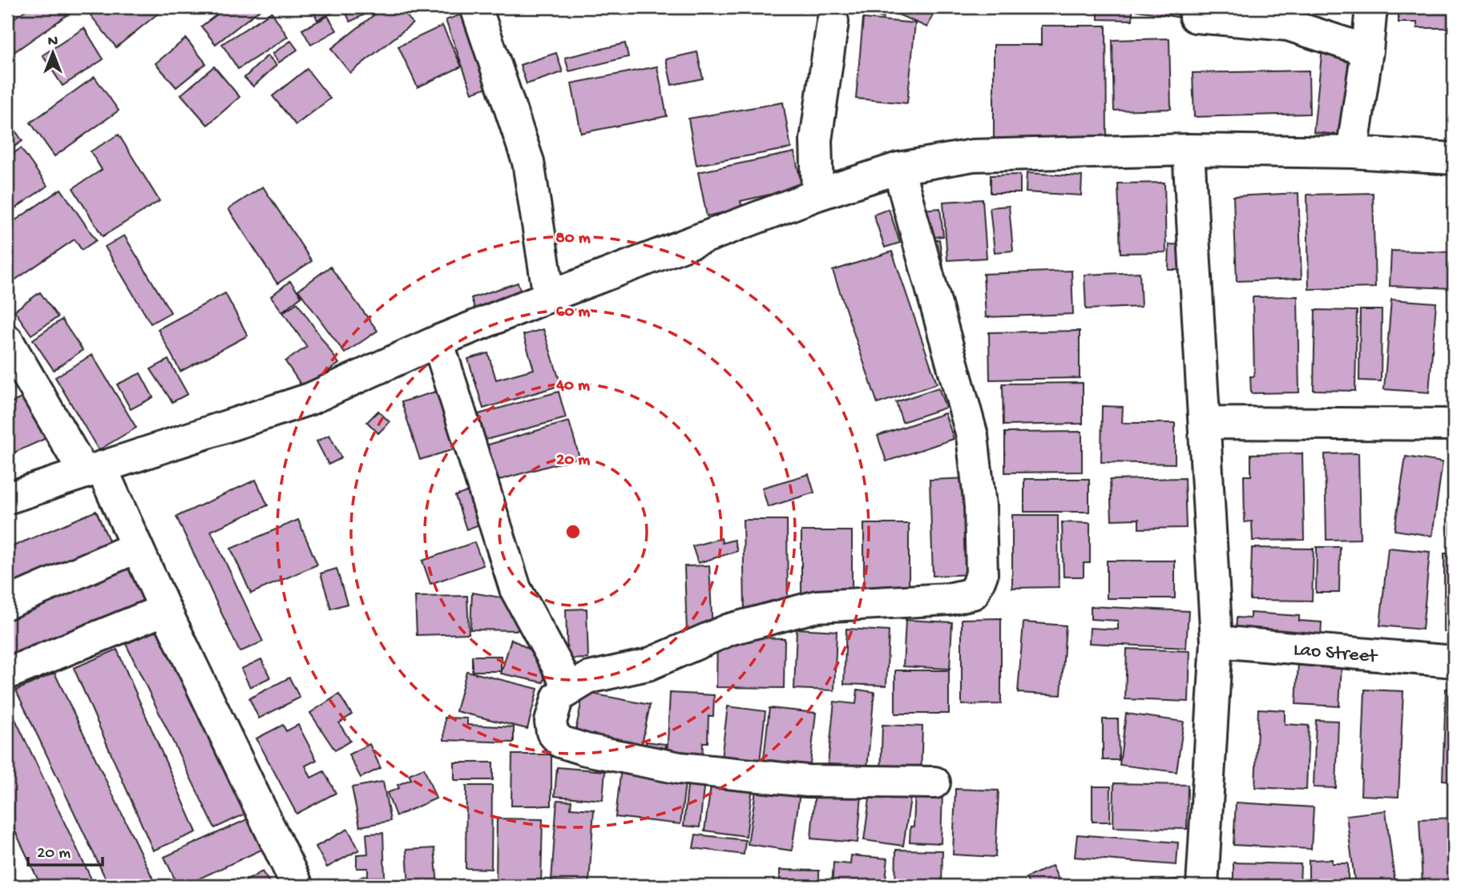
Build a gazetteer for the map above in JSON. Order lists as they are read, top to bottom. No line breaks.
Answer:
{"streets":{"street":["Lao Street"]},"scale_bar":"20 m","north":"top","rings":["80 m","60 m","40 m","20 m"]}
